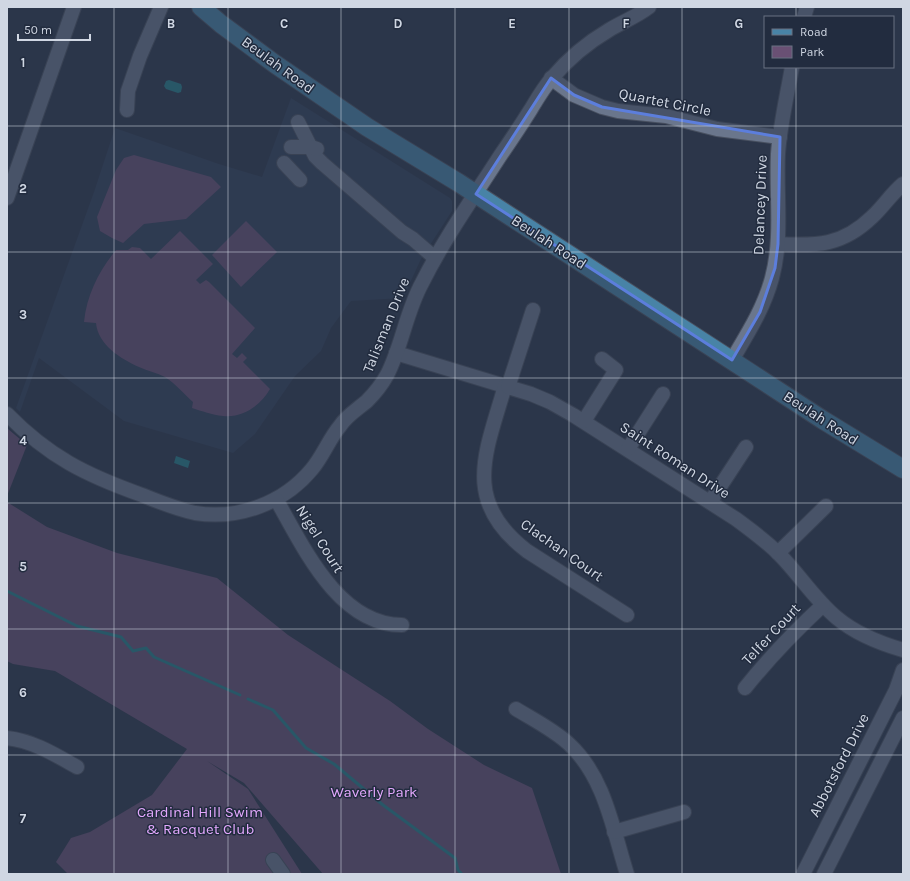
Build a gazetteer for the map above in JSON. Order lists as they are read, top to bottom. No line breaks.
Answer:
{"streets":{"main road":["Beulah Road"],"street":["Quartet Circle","Delancey Drive","Talisman Drive","Saint Roman Drive","Nigel Court","Clachan Court","Telfer Court","Abbotsford Drive"]},"crossings":[["Beulah Road","Delancey Drive"],["Beulah Road","Talisman Drive"],["Quartet Circle","Delancey Drive"],["Quartet Circle","Talisman Drive"],["Talisman Drive","Saint Roman Drive"],["Talisman Drive","Nigel Court"],["Saint Roman Drive","Clachan Court"],["Saint Roman Drive","Telfer Court"]],"parks":["Waverly Park","Cardinal Hill Swim & Racquet Club"],"legend":["Road","Park"],"scale_bar":"50 m","grid":{"columns":["B","C","D","E","F","G"],"rows":["1","2","3","4","5","6","7"]}}
